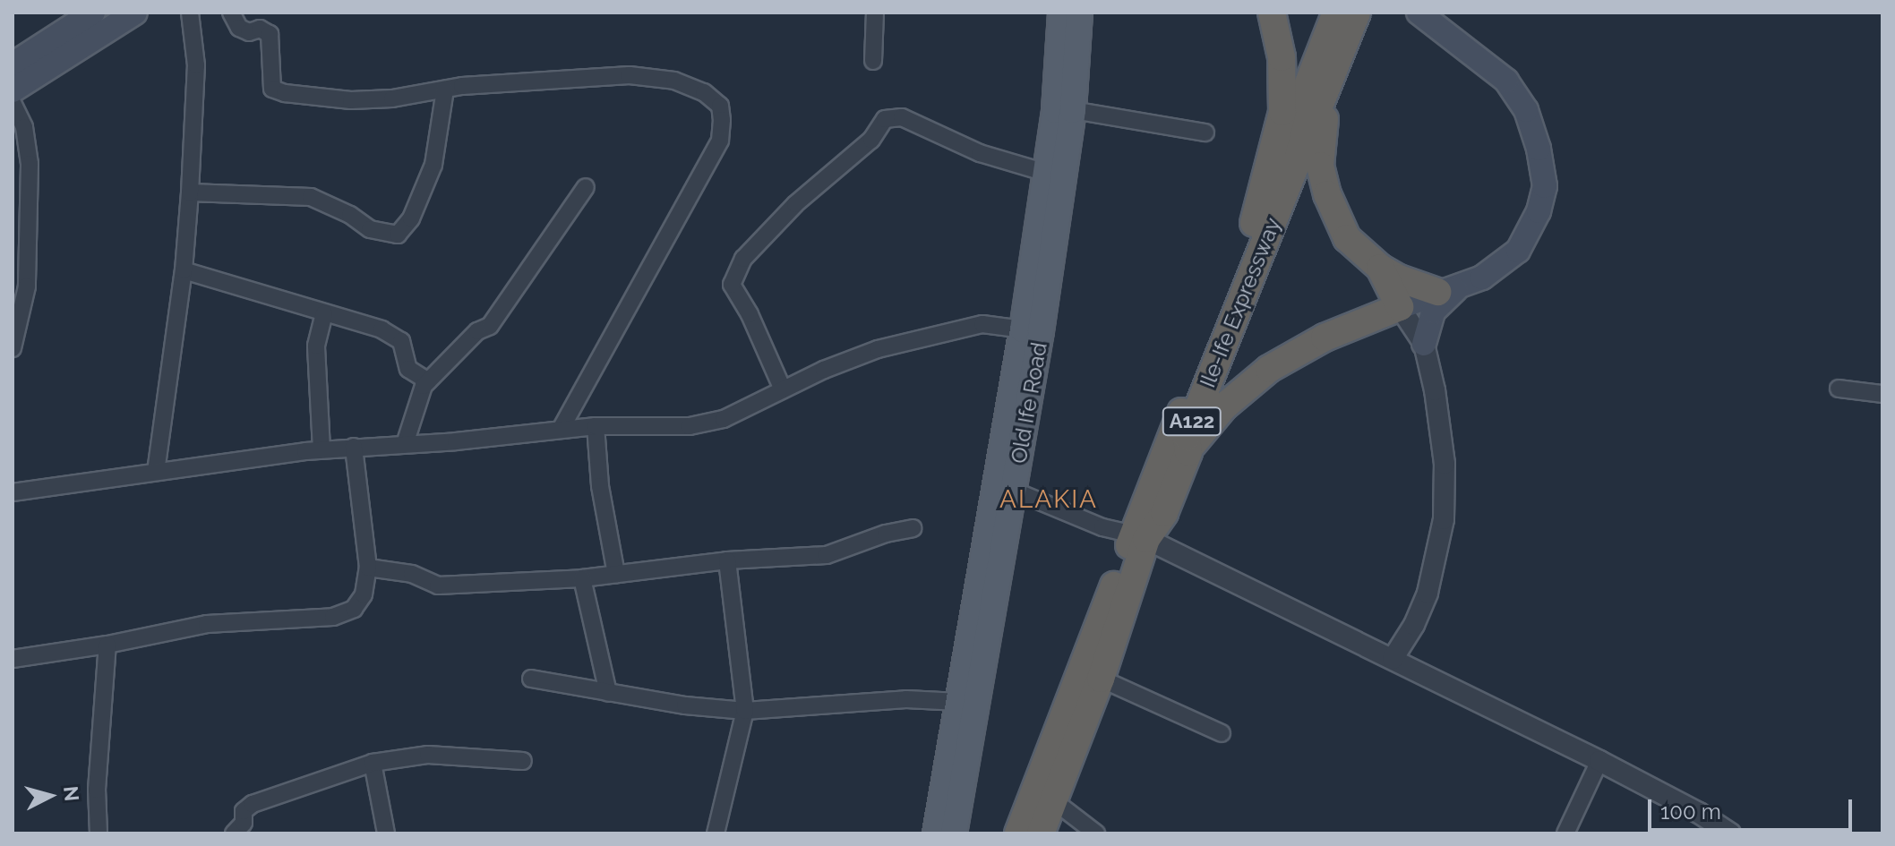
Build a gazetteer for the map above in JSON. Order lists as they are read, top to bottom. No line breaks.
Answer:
{"streets":{"highway":["Ile-Ife Expressway","A122"],"main road":["Old Ife Road"]},"districts":["ALAKIA"],"scale_bar":"100 m","north":"right"}
